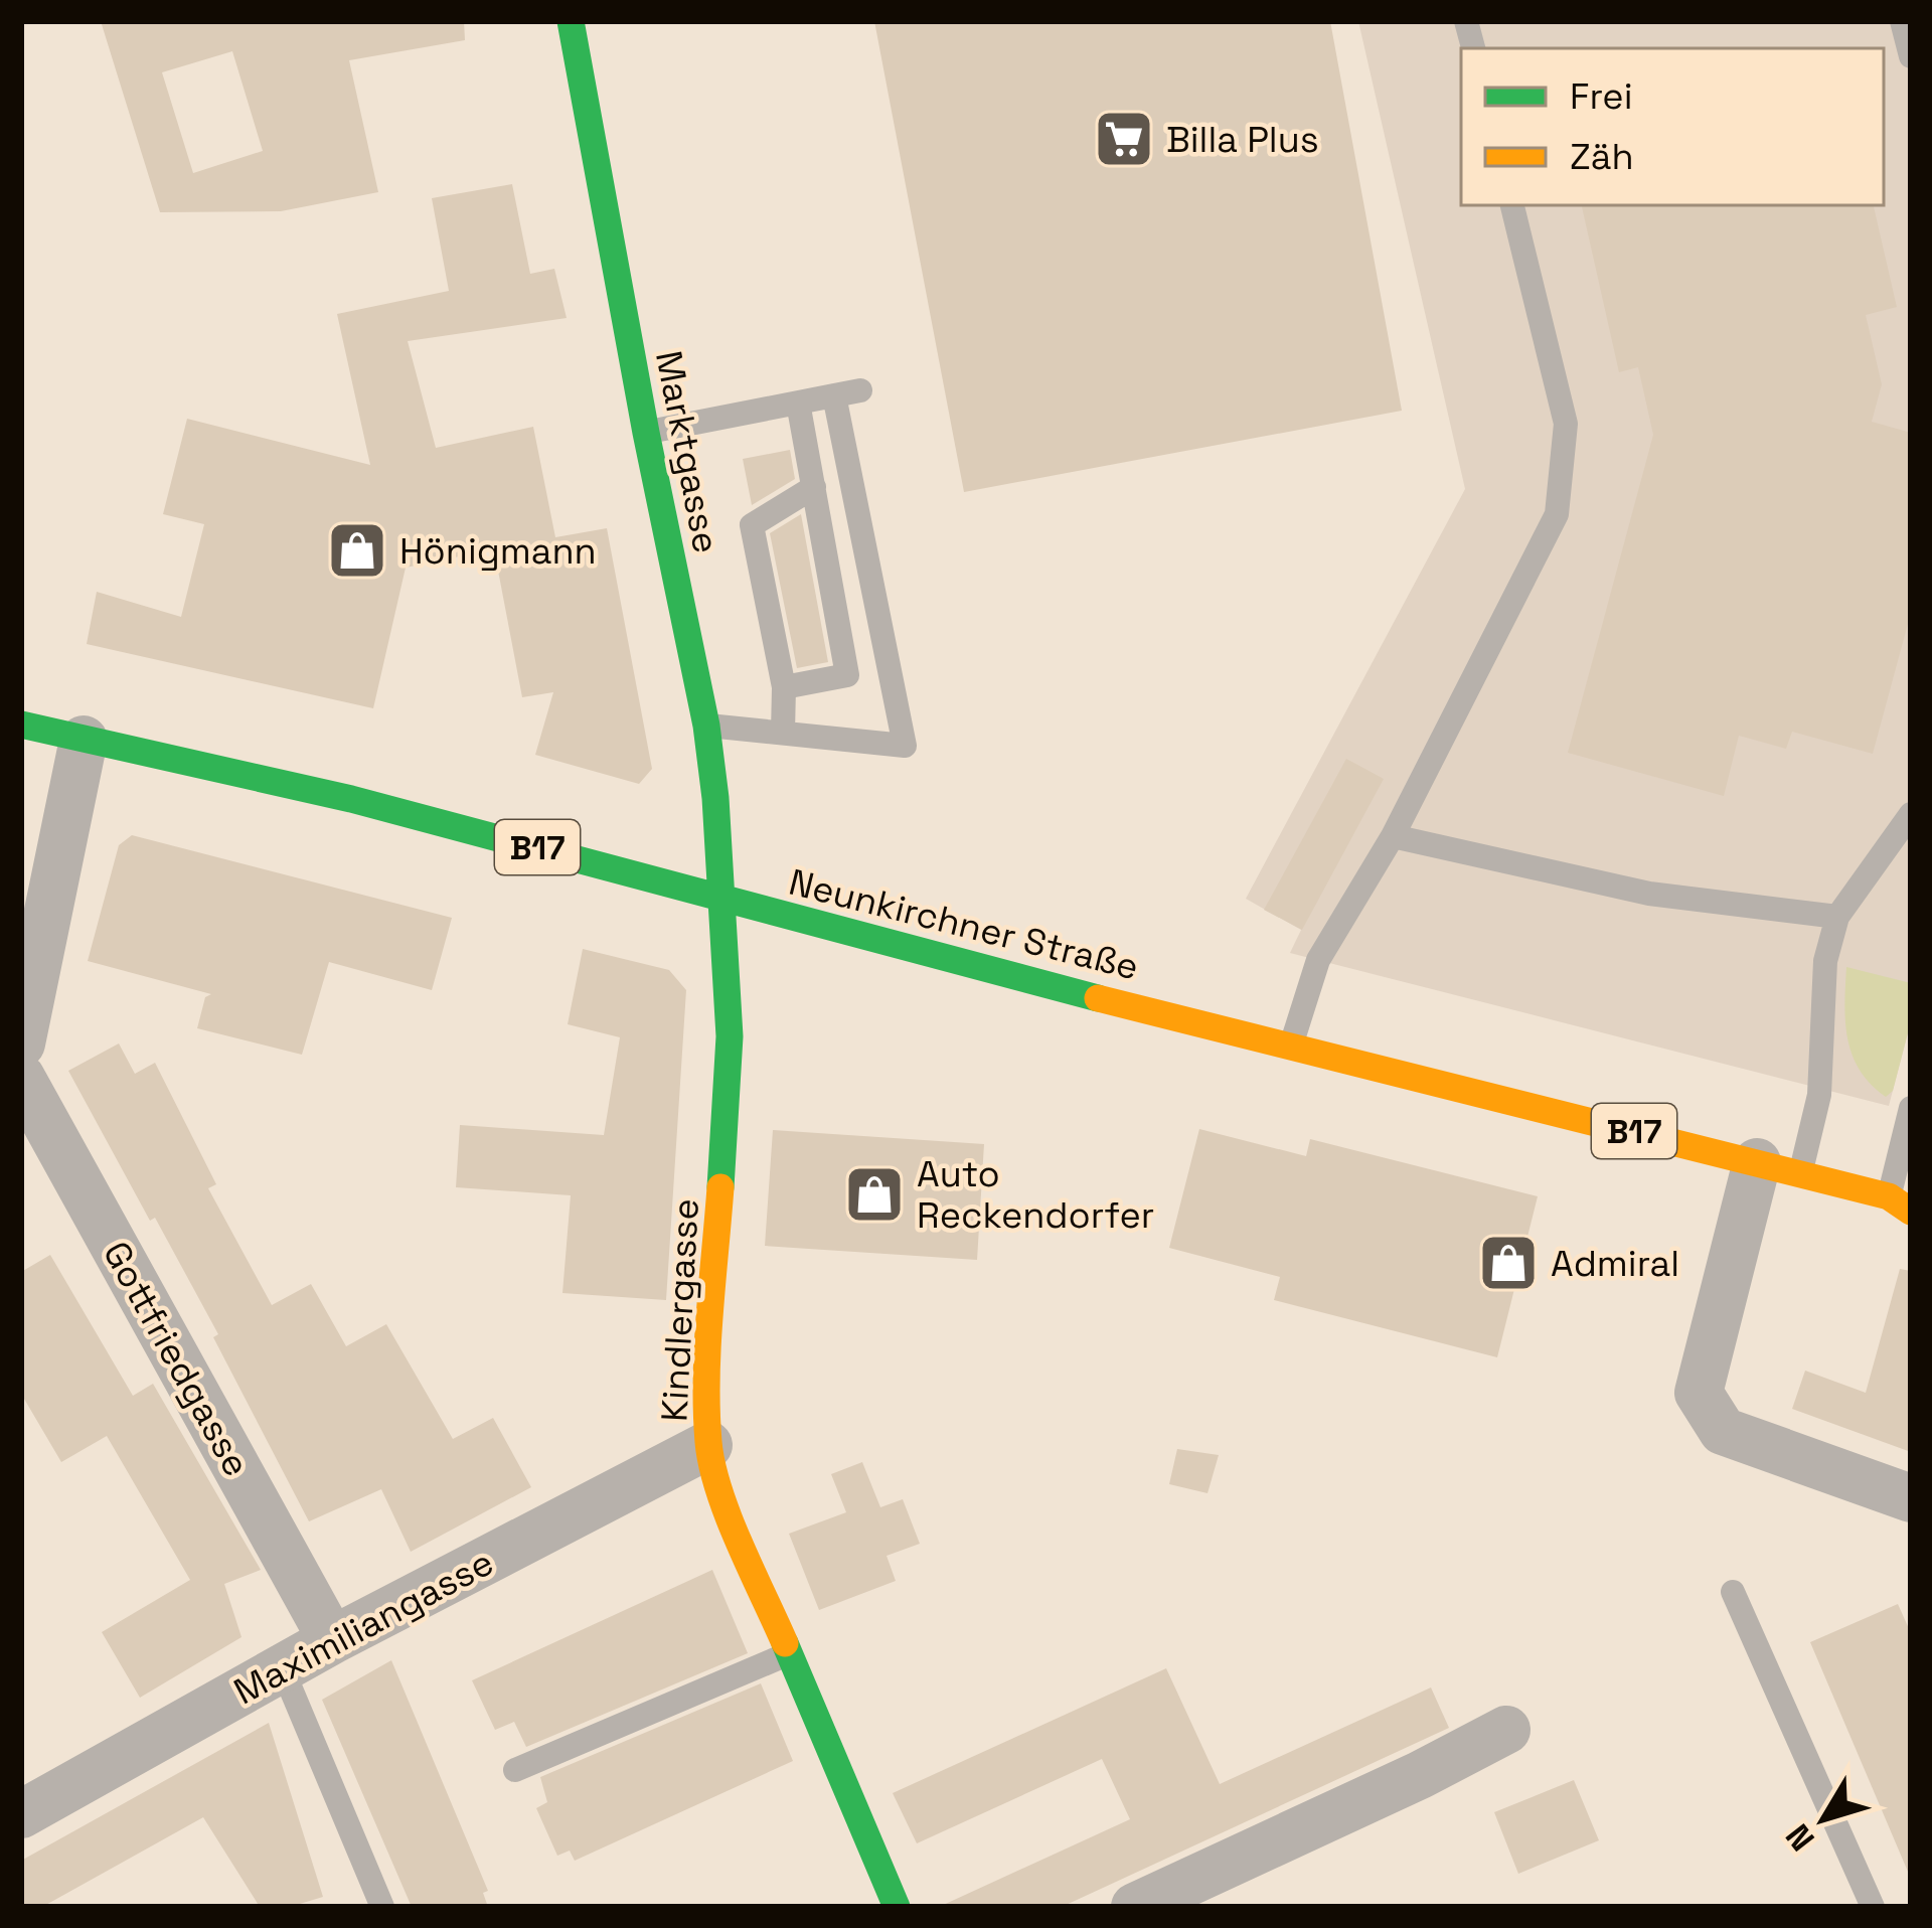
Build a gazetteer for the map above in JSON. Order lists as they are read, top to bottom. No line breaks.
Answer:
{"streets":{"street":["Marktgasse","B17","Neunkirchner Straße","Kindlergasse","Gottfriedgasse","Maximiliangasse"]},"crossings":[["Marktgasse","Neunkirchner Straße"],["Marktgasse","Kindlergasse"],["Neunkirchner Straße","Kindlergasse"],["Kindlergasse","Maximiliangasse"],["Gottfriedgasse","Maximiliangasse"]],"places":{"supermarket":["Billa Plus"],"shop":["Hönigmann","Auto Reckendorfer","Admiral"]},"legend":["Frei","Zäh"],"north":"bottom left"}
